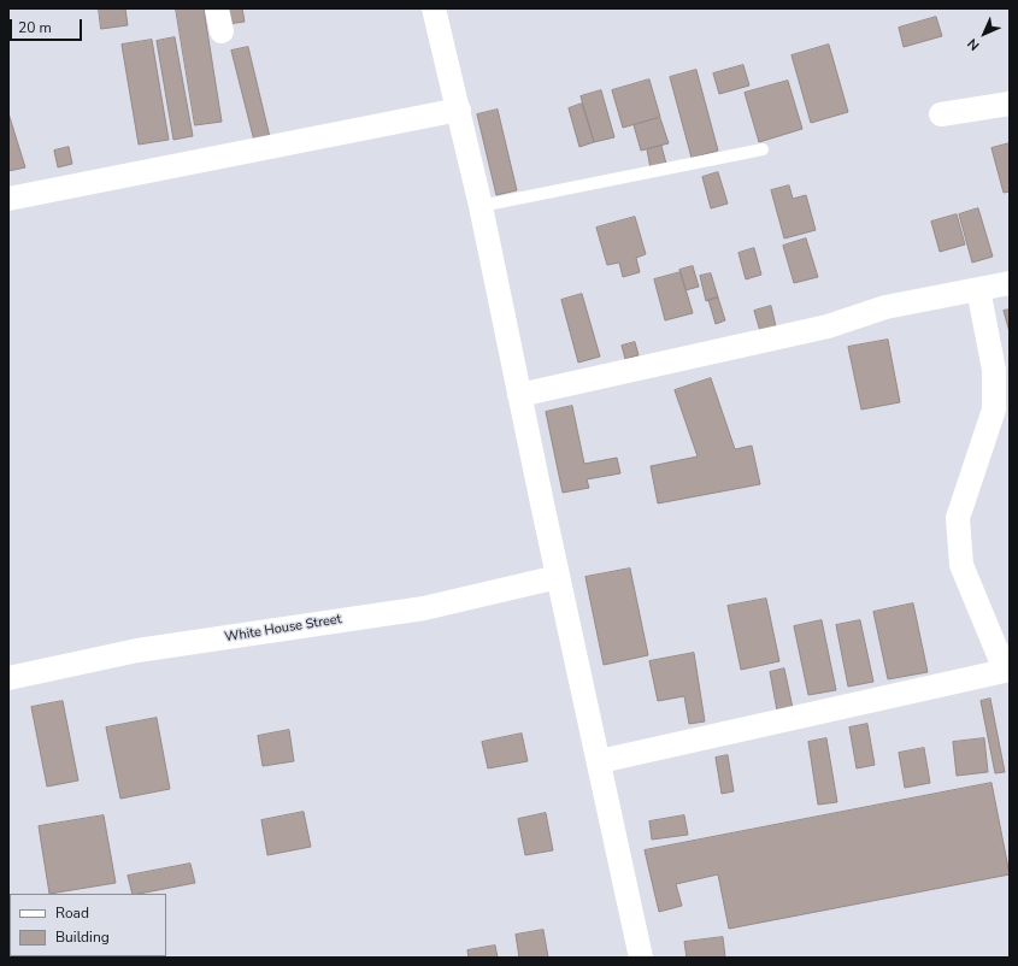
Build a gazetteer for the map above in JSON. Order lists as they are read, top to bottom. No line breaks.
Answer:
{"streets":{"street":["White House Street"]},"legend":["Road","Building"],"scale_bar":"20 m","north":"bottom left"}
